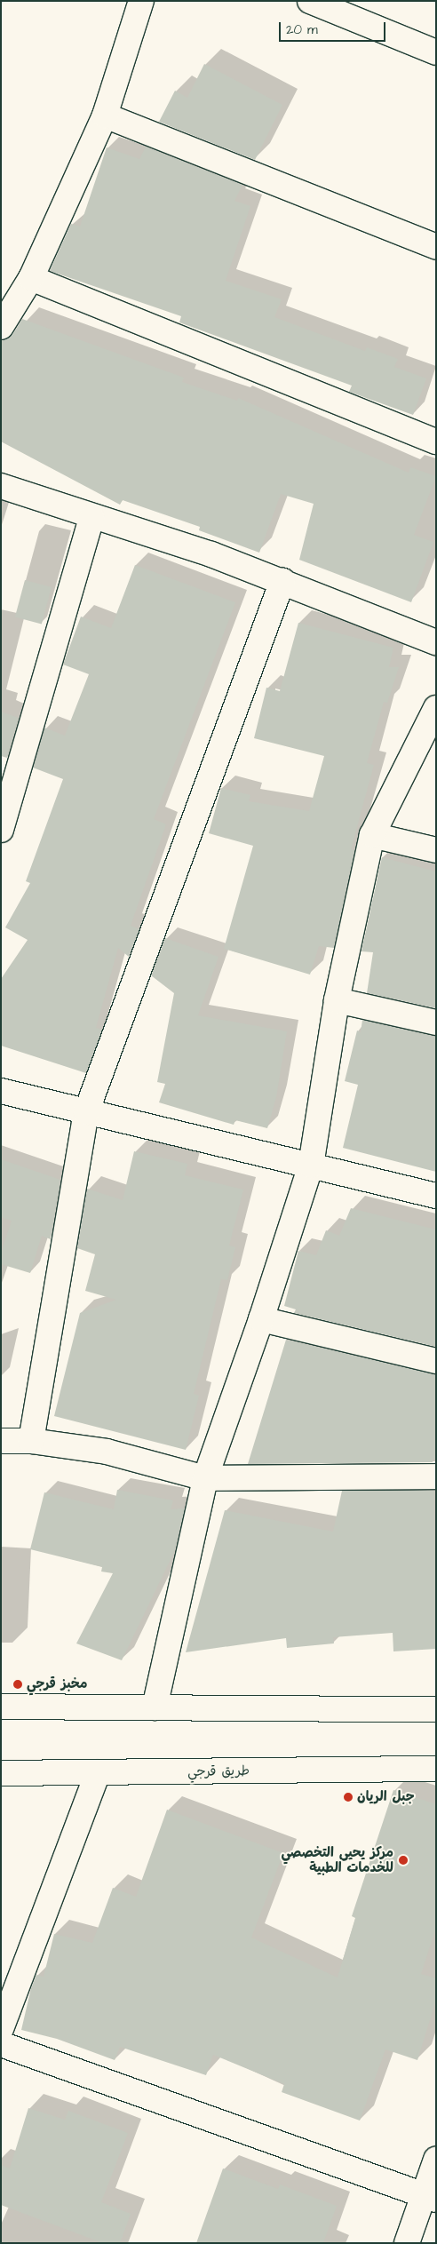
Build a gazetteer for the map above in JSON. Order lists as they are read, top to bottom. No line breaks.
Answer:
{"streets":{"main road":["طريق قرجي"]},"places":["مخبز قرجي","جبل الريان","مركز يحيى التخصصي للخدمات الطبية"],"scale_bar":"20 m"}
